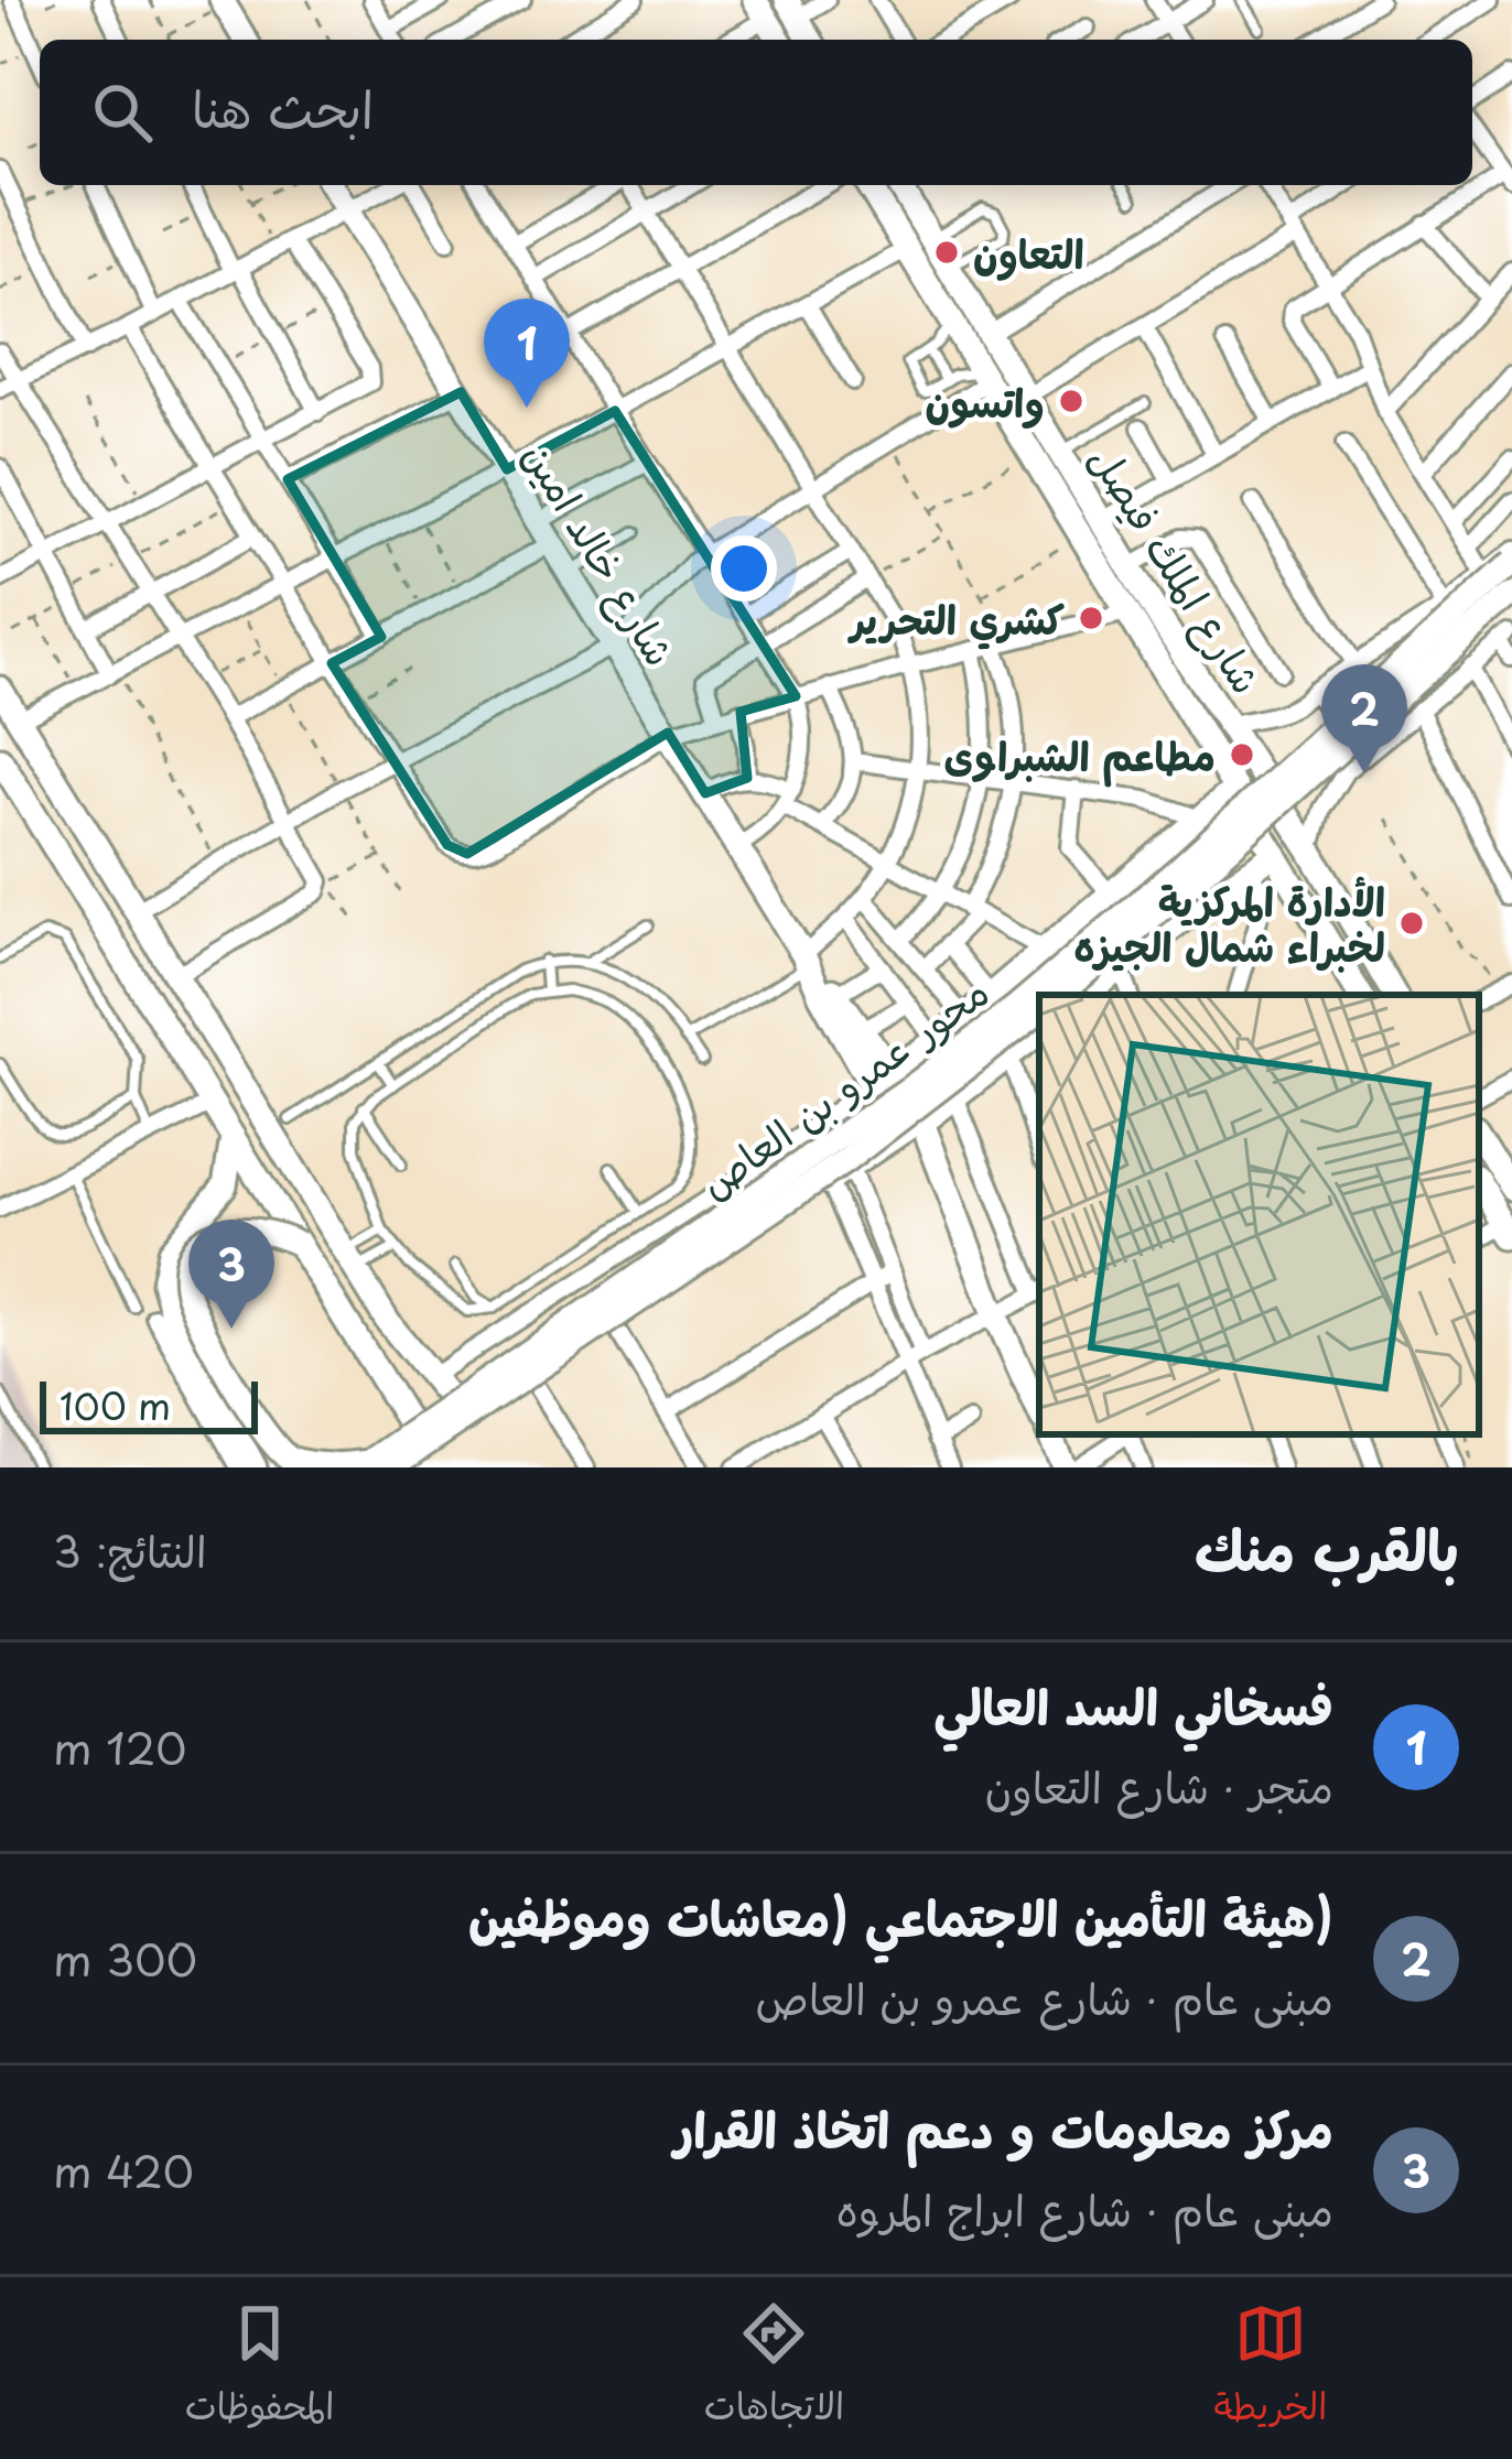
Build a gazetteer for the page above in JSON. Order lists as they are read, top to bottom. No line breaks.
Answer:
{"streets":{"main road":["شارع خالد امين","شارع الملك فيصل","محور عمرو بن العاص"]},"places":["التعاون","واتسون","كشري التحرير","مطاعم الشبراوى","الأدارة المركزية لخبراء شمال الجيزه"],"scale_bar":"100 m","page":{"search":"ابحث هنا","pins":["1","2","3"],"scale":"100 m","heading":["بالقرب منك","النتائج: 3"],"list":[{"mark":"1","name":"فسخاني السد العالي","note":"متجر · شارع التعاون","value":"120 m"},{"mark":"2","name":"(هيئة التأمين الاجتماعي (معاشات وموظفين","note":"مبنى عام · شارع عمرو بن العاص","value":"300 m"},{"mark":"3","name":"مركز معلومات و دعم اتخاذ القرار","note":"مبنى عام · شارع ابراج المروه","value":"420 m"}],"nav":["الخريطة","الاتجاهات","المحفوظات"]}}
